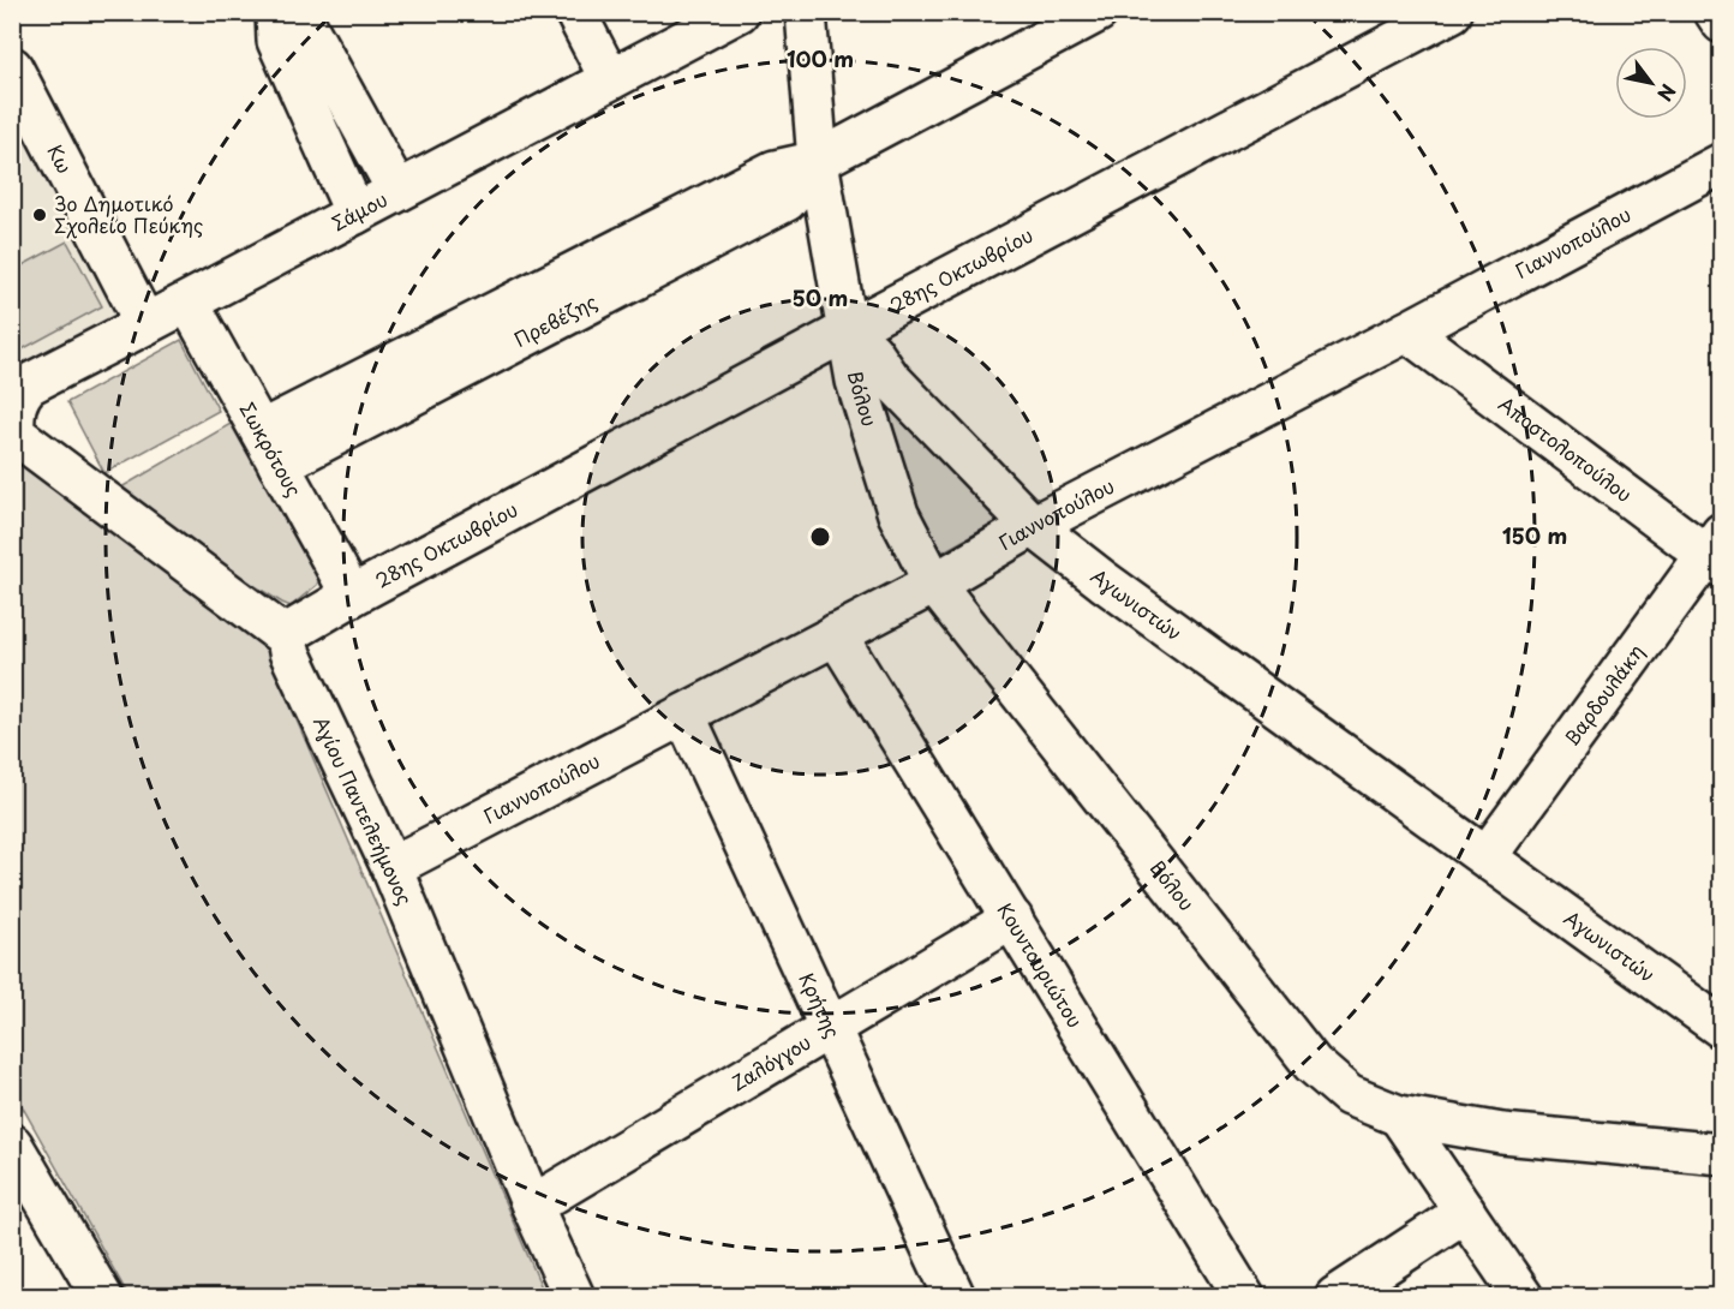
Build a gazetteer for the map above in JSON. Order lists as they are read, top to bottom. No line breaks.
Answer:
{"streets":{"street":["Κω","Σάμου","Γιαννοπούλου","28ης Οκτωβρίου","Πρεβέζης","Βόλου","Σωκρότους","Αποστολοπούλου","Αγωνιστών","Βαρδουλάκη","Αγίου Παντελεήμονος","Κουντουριώτου","Κρήτης","Ζαλόγγου"]},"crossings":[["Κω","Σάμου"],["Σάμου","Σωκρότους"],["Γιαννοπούλου","Βόλου"],["Γιαννοπούλου","Αποστολοπούλου"],["Γιαννοπούλου","Αγωνιστών"],["Γιαννοπούλου","Αγίου Παντελεήμονος"],["Γιαννοπούλου","Κουντουριώτου"],["Γιαννοπούλου","Κρήτης"],["28ης Οκτωβρίου","Βόλου"],["28ης Οκτωβρίου","Σωκρότους"],["28ης Οκτωβρίου","Αγωνιστών"],["28ης Οκτωβρίου","Αγίου Παντελεήμονος"],["Πρεβέζης","Σωκρότους"],["Βόλου","Αγωνιστών"],["Αποστολοπούλου","Βαρδουλάκη"],["Αγωνιστών","Βαρδουλάκη"],["Αγίου Παντελεήμονος","Ζαλόγγου"],["Κουντουριώτου","Ζαλόγγου"],["Κρήτης","Ζαλόγγου"]],"places":["3ο Δημοτικό Σχολείο Πεύκης"],"north":"bottom right","rings":["100 m","50 m","150 m"]}
